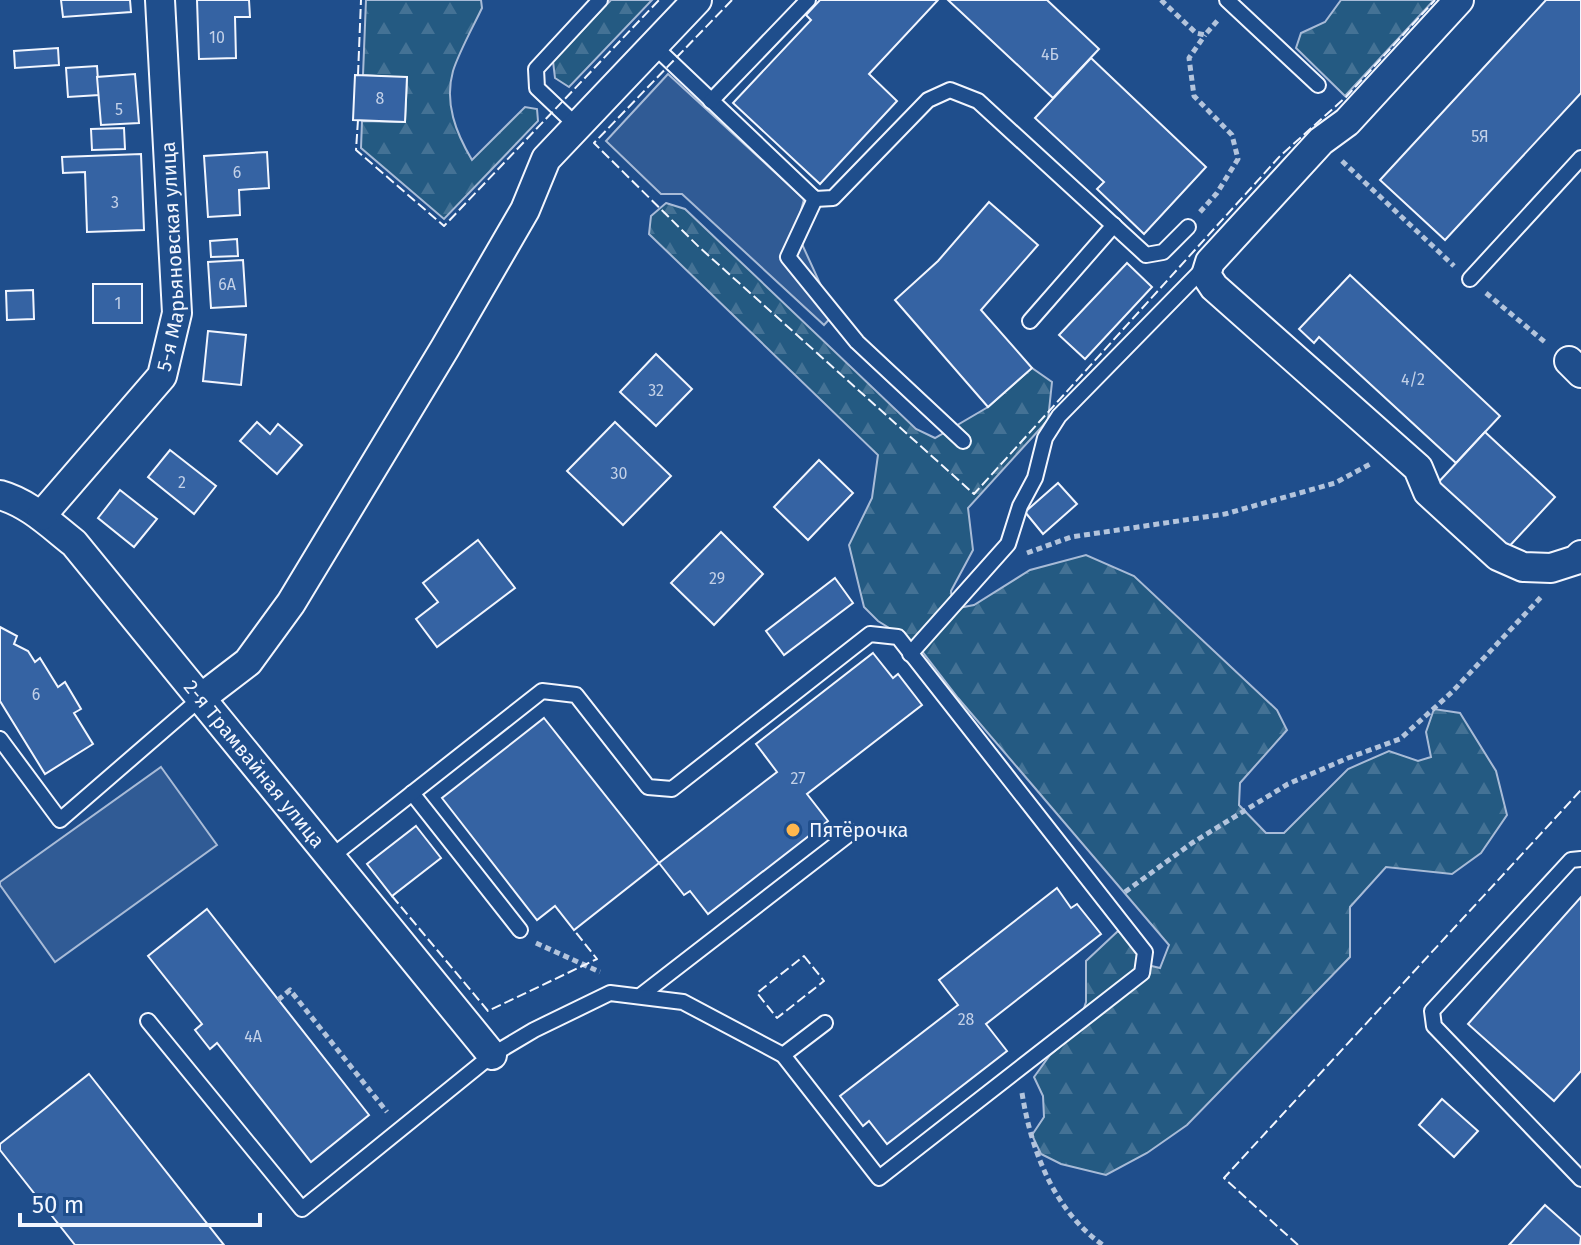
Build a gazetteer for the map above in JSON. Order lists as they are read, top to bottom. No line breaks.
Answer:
{"streets":{"street":["5-я Марьяновская улица","2-я Трамвайная улица"]},"crossings":[["5-я Марьяновская улица","2-я Трамвайная улица"]],"places":["Пятёрочка"],"house_numbers":["10","4Б","8","5","5Я","6","3","6А","1","4/2","32","30","2","29","6","27","28","4А"],"scale_bar":"50 m"}
